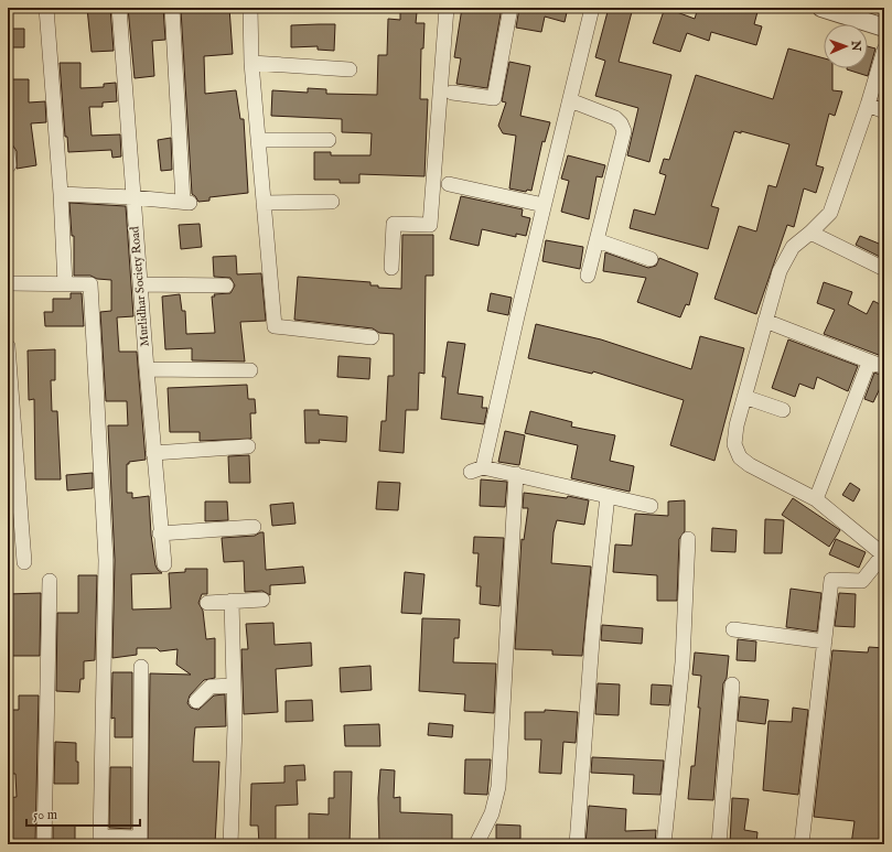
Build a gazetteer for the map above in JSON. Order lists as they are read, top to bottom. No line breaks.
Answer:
{"streets":{"street":["Murlidhar Society Road"]},"scale_bar":"50 m","north":"right"}
